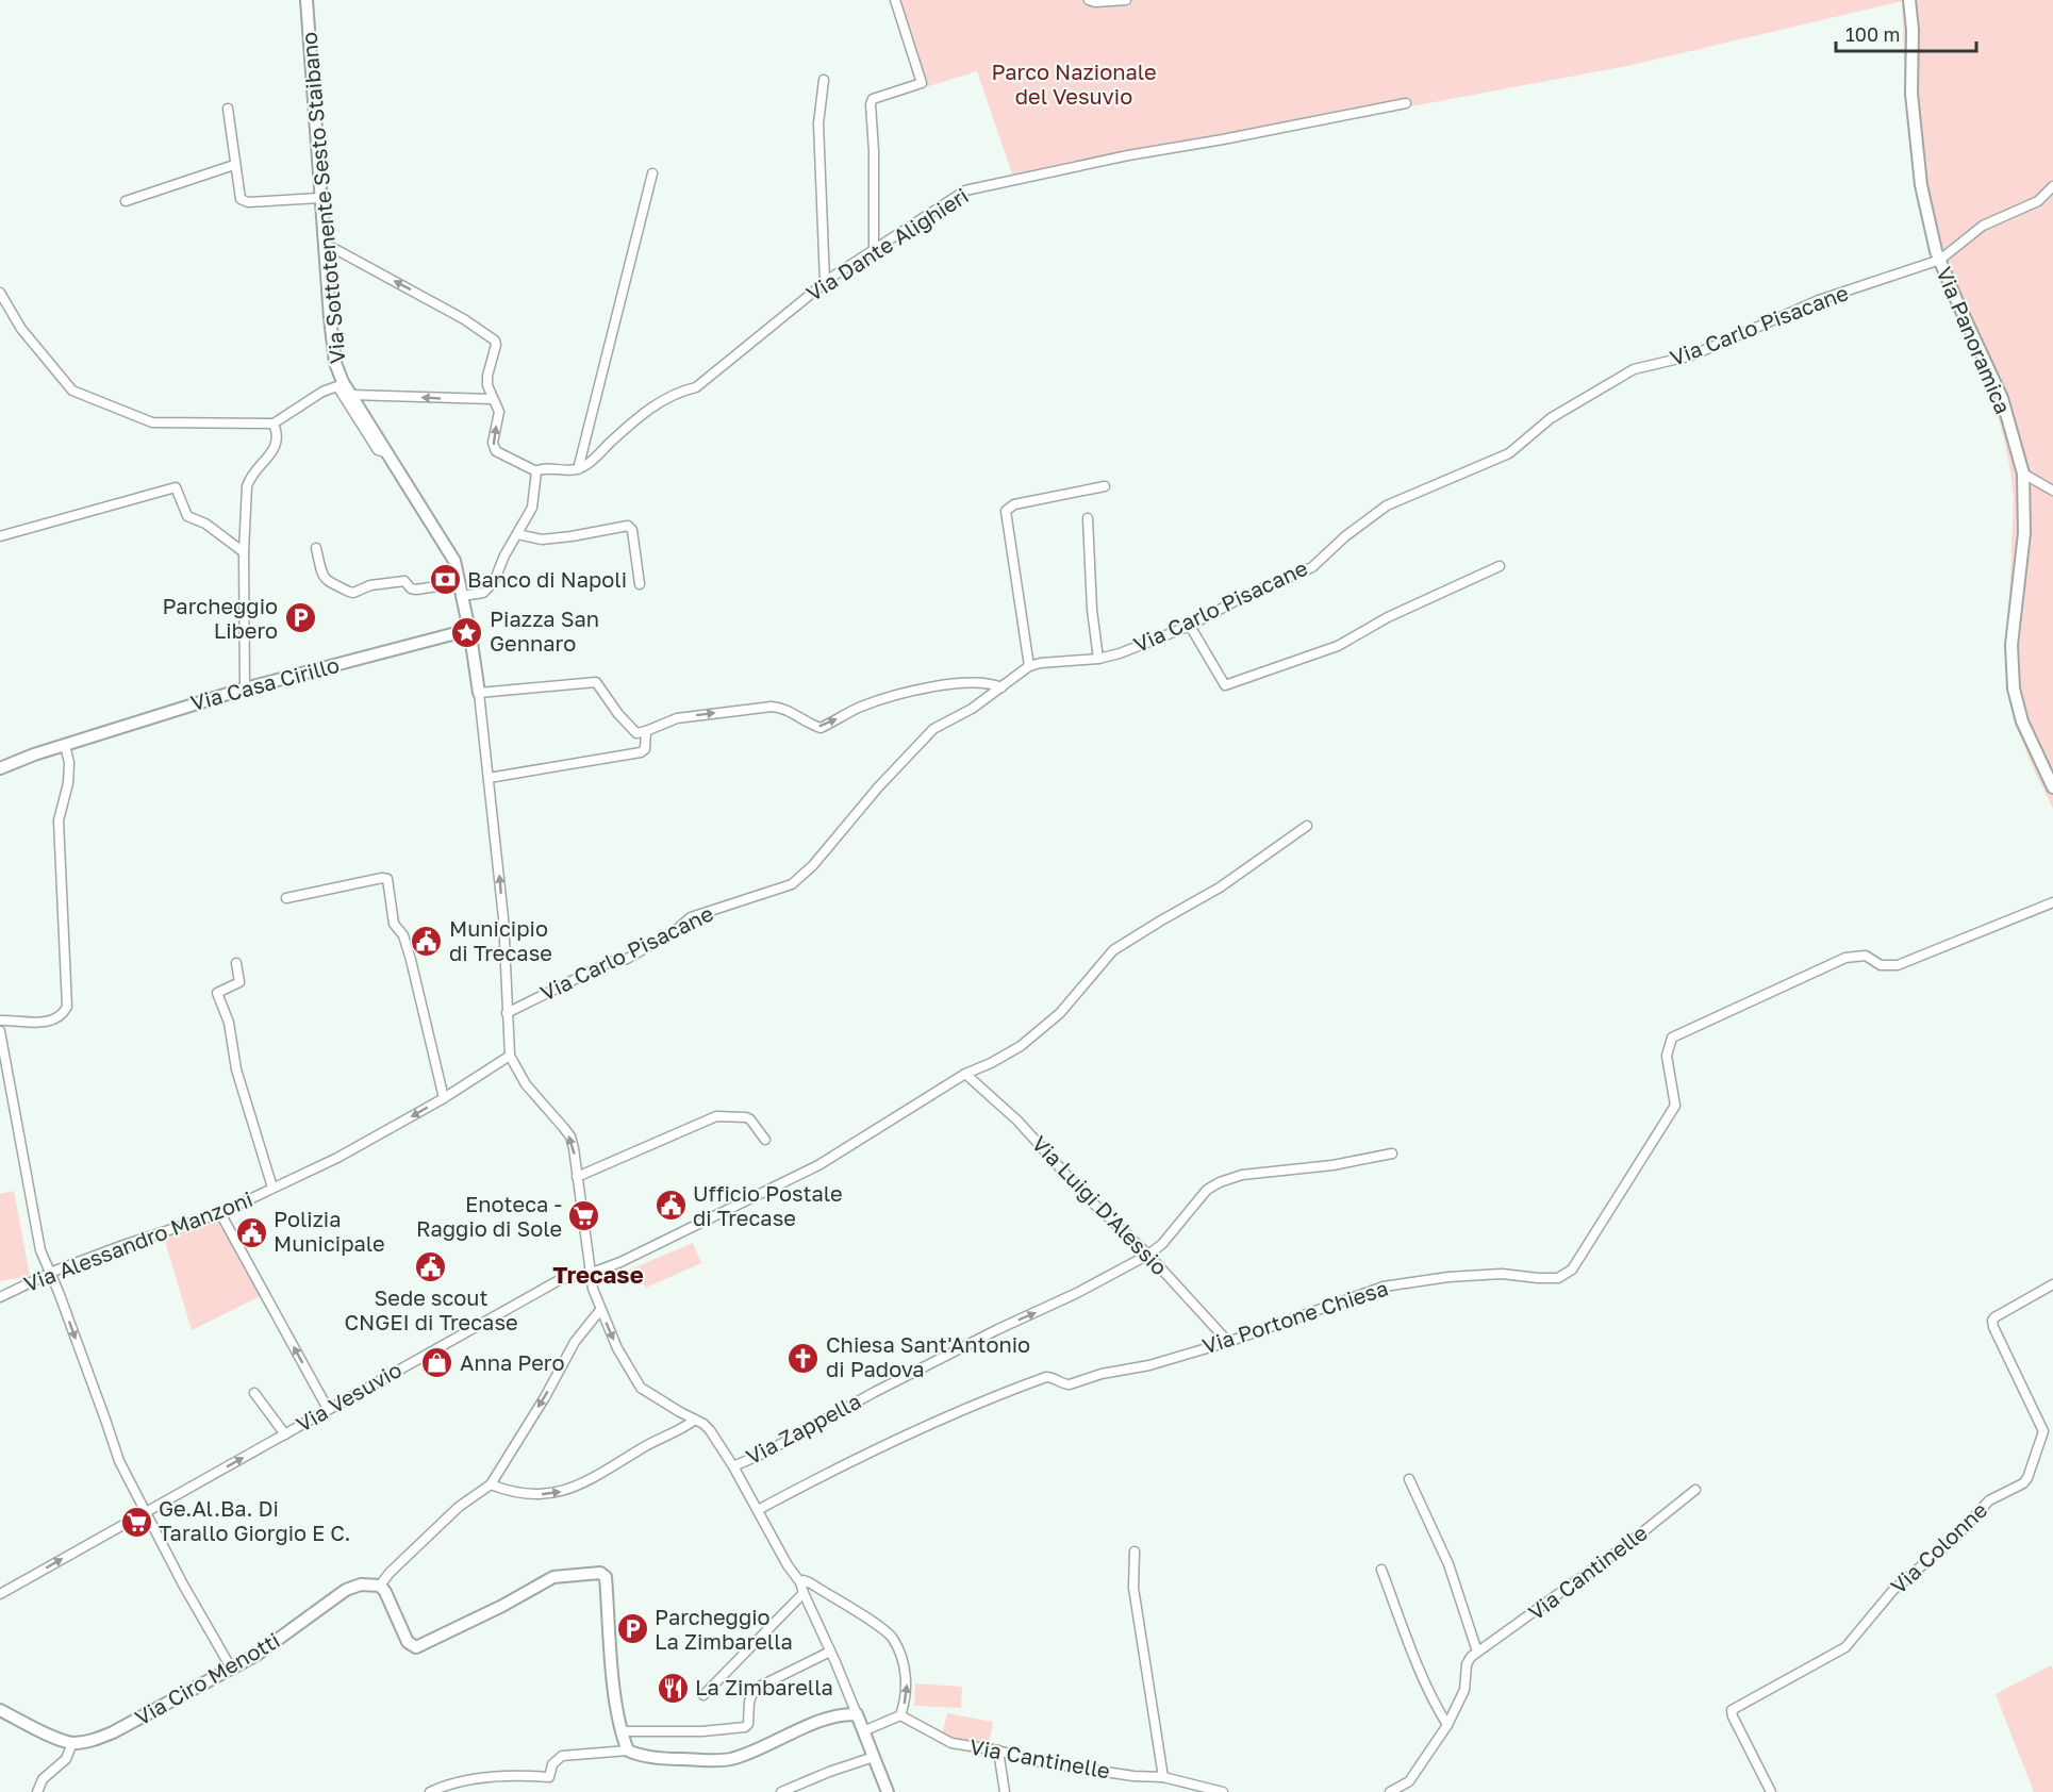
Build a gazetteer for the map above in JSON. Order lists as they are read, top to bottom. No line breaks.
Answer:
{"streets":{"street":["Via Sottotenente Sesto Staibano","Via Dante Alighieri","Via Carlo Pisacane","Via Panoramica","Via Casa Cirillo","Via Luigi D'Alessio","Via Alessandro Manzoni","Via Portone Chiesa","Via Vesuvio","Via Zappella","Via Colonne","Via Cantinelle","Via Ciro Menotti"]},"crossings":[["Via Sottotenente Sesto Staibano","Via Casa Cirillo"],["Via Carlo Pisacane","Via Panoramica"],["Via Luigi D'Alessio","Via Portone Chiesa"],["Via Luigi D'Alessio","Via Vesuvio"],["Via Luigi D'Alessio","Via Zappella"]],"one_way":["Via Zappella"],"districts":["Trecase"],"parks":["Parco Nazionale del Vesuvio"],"places":{"bank":["Banco di Napoli"],"parking":["Parcheggio Libero","Parcheggio La Zimbarella"],"place":["Piazza San Gennaro"],"public building":["Municipio di Trecase","Ufficio Postale di Trecase","Polizia Municipale","Sede scout CNGEI di Trecase"],"supermarket":["Enoteca - Raggio di Sole","Ge.Al.Ba. Di Tarallo Giorgio E C."],"church":["Chiesa Sant'Antonio di Padova"],"shop":["Anna Pero"],"restaurant":["La Zimbarella"]},"scale_bar":"100 m"}
